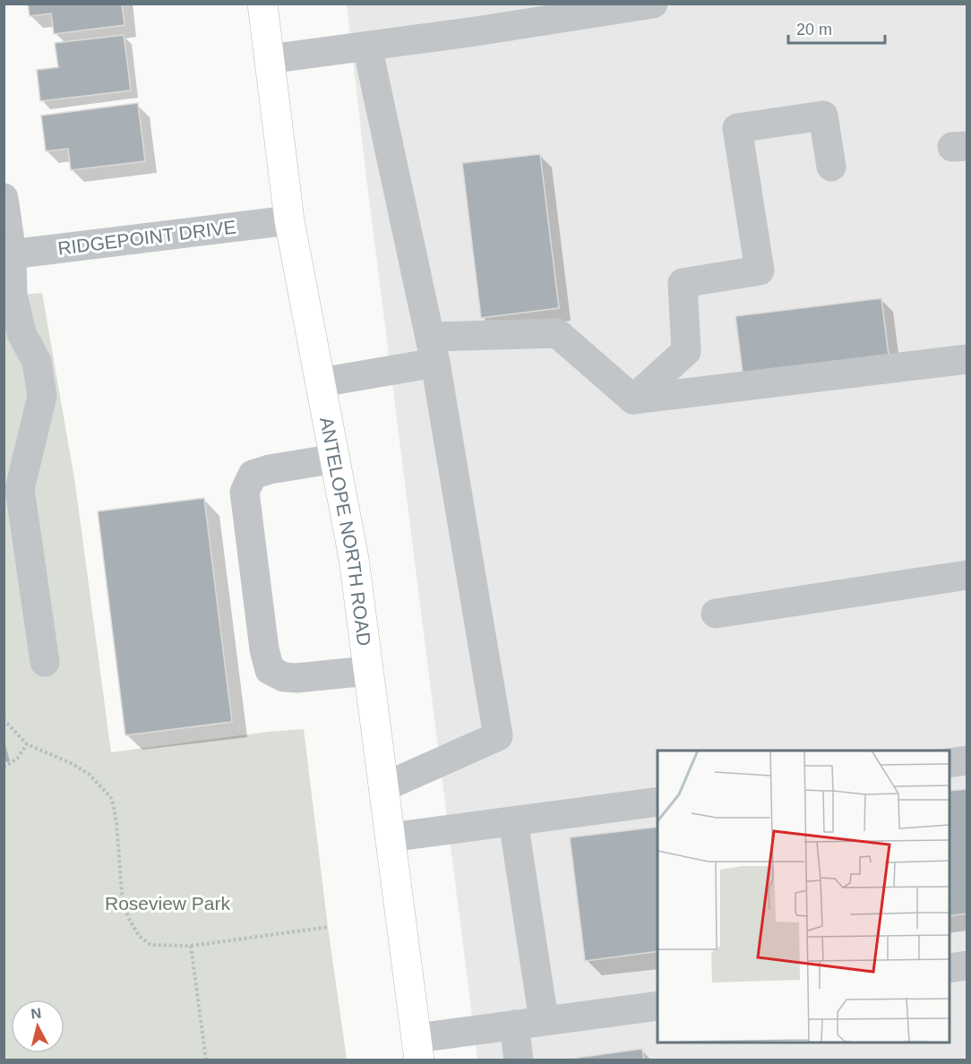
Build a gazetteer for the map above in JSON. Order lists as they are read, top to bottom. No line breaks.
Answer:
{"streets":{"main road":["ANTELOPE NORTH ROAD"],"street":["RIDGEPOINT DRIVE"]},"crossings":[["RIDGEPOINT DRIVE","ANTELOPE NORTH ROAD"]],"parks":["Roseview Park"],"scale_bar":"20 m","north":"top"}
